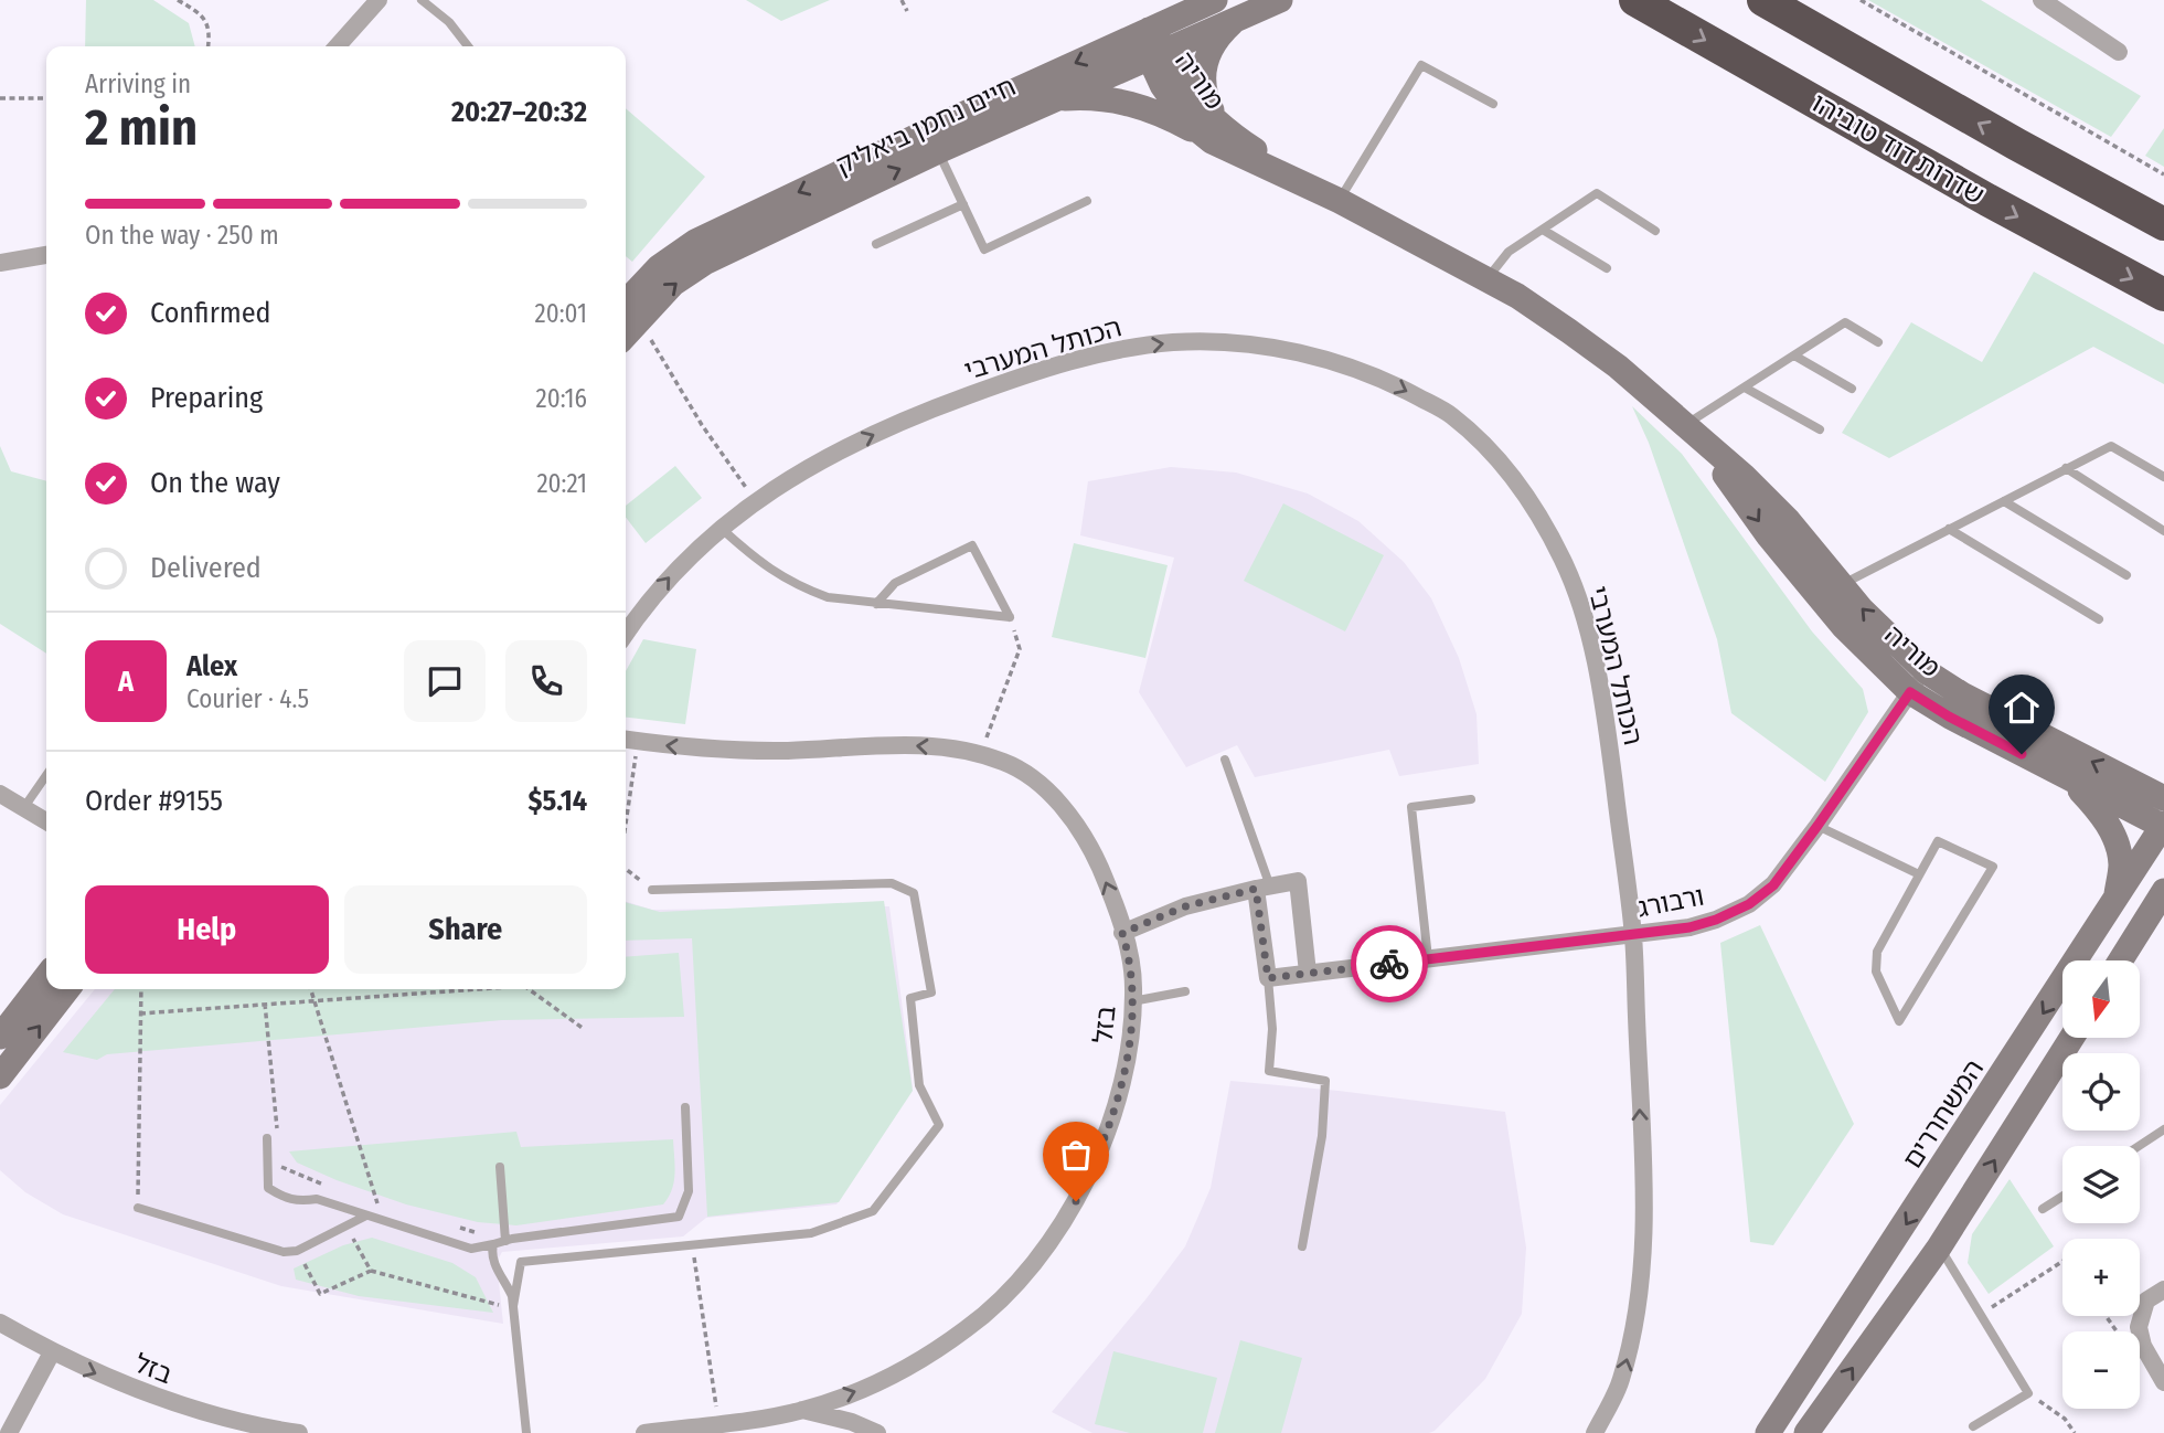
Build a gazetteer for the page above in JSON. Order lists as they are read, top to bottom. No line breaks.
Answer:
{"streets":{"highway":["שדרות דוד טוביהו"],"street":["מוריה","חיים נחמן ביאליק","הכותל המערבי","ורבורג","בזל","המשחררים"]},"crossings":[["מוריה","חיים נחמן ביאליק"],["מוריה","ורבורג"],["מוריה","המשחררים"],["הכותל המערבי","ורבורג"]],"north":"bottom","page":{"heading":["2 min","Arriving in","20:27–20:32"],"panel":["Alex","Courier · 4.5","Order #9155","$5.14"],"bar":"On the way · 250 m","list":[["Confirmed","20:01"],["Preparing","20:16"],["On the way","20:21"],"Delivered"],"round":"A","buttons":["Help","Share"],"map_buttons":["+","−"]}}
